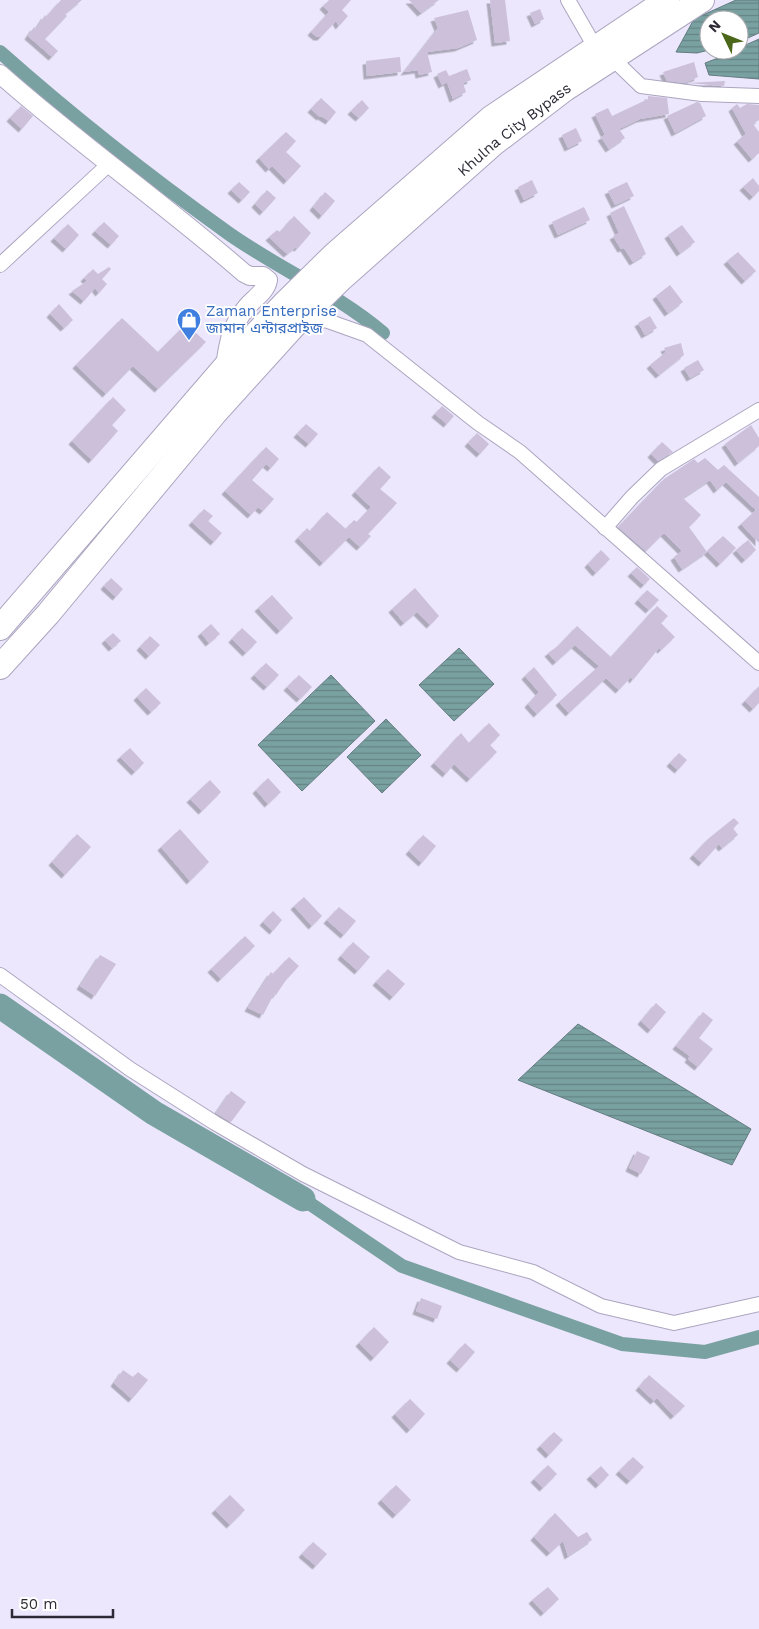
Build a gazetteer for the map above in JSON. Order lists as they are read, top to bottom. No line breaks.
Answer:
{"streets":{"highway":["Khulna City Bypass"]},"places":{"shop":["Zaman Enterprise জামান এন্টারপ্রাইজ"]},"scale_bar":"50 m","north":"top left"}
